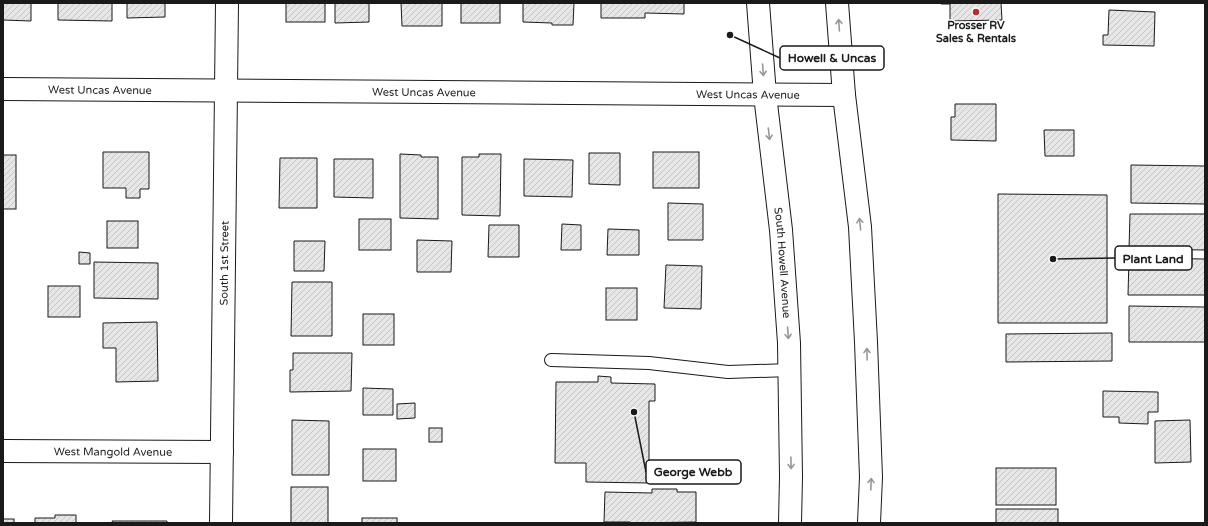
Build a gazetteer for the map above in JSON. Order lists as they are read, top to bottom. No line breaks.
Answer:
{"streets":{"street":["West Uncas Avenue","South 1st Street","South Howell Avenue","West Mangold Avenue"]},"crossings":[["West Uncas Avenue","South 1st Street"],["West Uncas Avenue","South Howell Avenue"],["South 1st Street","West Mangold Avenue"]],"places":["Prosser RV Sales & Rentals","Howell & Uncas","Plant Land","George Webb"]}
